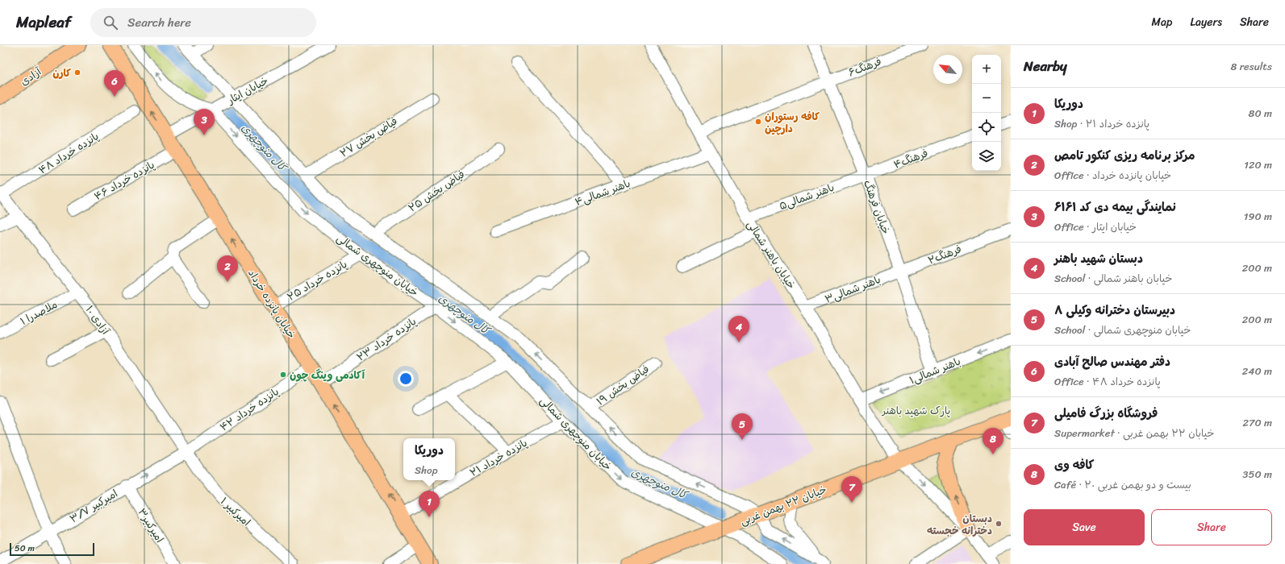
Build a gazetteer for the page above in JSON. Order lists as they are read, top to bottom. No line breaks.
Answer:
{"streets":{"main road":["آزادی","خیابان پانزده خرداد","خیابان ۲۲ بهمن غربی"],"street":["فرهنگ۶","خیابان ایثار","فیاض بخش ۲۷","پانزده خرداد ۴۸","فرهنگ۴","پانزده خرداد ۴۶","فیاض بخش ۲۵","باهنر شمالی۴","باهنر شمالی۵","خیابان فرهنگ","خیابان باهنر شمالی","فرهنگ۲","خیابان منوچهری شمالی","پانزده خرداد ۲۵","باهنر شمالی۳","ملاصدرا ۱","آزادی ۱۰","پانزده خرداد ۲۳","باهنر شمالی۱","فیاض بخش ۱۹","پانزده خرداد ۴۲","پانزده خرداد ۲۱","امیرکبیر ۳/۷","امیرکبیر ۱","امیرکبیر۳"]},"crossings":[["فرهنگ۶","خیابان فرهنگ"],["فرهنگ۶","خیابان باهنر شمالی"],["خیابان ایثار","خیابان منوچهری شمالی"],["خیابان ایثار","خیابان پانزده خرداد"],["پانزده خرداد ۴۸","آزادی ۱۰"],["فرهنگ۴","باهنر شمالی۵"],["فرهنگ۴","خیابان فرهنگ"],["پانزده خرداد ۴۶","خیابان پانزده خرداد"],["باهنر شمالی۴","خیابان باهنر شمالی"],["باهنر شمالی۵","خیابان فرهنگ"],["باهنر شمالی۵","خیابان باهنر شمالی"],["خیابان فرهنگ","فرهنگ۲"],["خیابان فرهنگ","باهنر شمالی۳"],["خیابان فرهنگ","باهنر شمالی۱"],["خیابان باهنر شمالی","باهنر شمالی۳"],["خیابان باهنر شمالی","باهنر شمالی۱"],["خیابان باهنر شمالی","خیابان ۲۲ بهمن غربی"],["فرهنگ۲","باهنر شمالی۳"],["خیابان منوچهری شمالی","پانزده خرداد ۲۵"],["خیابان منوچهری شمالی","پانزده خرداد ۲۳"],["خیابان منوچهری شمالی","پانزده خرداد ۲۱"],["خیابان منوچهری شمالی","خیابان ۲۲ بهمن غربی"],["پانزده خرداد ۲۵","خیابان پانزده خرداد"],["خیابان پانزده خرداد","پانزده خرداد ۲۳"],["خیابان پانزده خرداد","پانزده خرداد ۴۲"],["خیابان پانزده خرداد","پانزده خرداد ۲۱"],["ملاصدرا ۱","آزادی ۱۰"],["آزادی ۱۰","پانزده خرداد ۴۲"],["آزادی ۱۰","امیرکبیر ۳/۷"],["آزادی ۱۰","امیرکبیر ۱"],["پانزده خرداد ۴۲","امیرکبیر ۳/۷"],["پانزده خرداد ۴۲","امیرکبیر ۱"],["امیرکبیر ۳/۷","امیرکبیر ۱"],["امیرکبیر ۳/۷","امیرکبیر۳"]],"one_way":["خیابان پانزده خرداد","باهنر شمالی۱"],"water":["کال منوچهری"],"parks":["پارک شهید باهنر"],"places":["کارن","کافه رستوران دارچین","آکادمی وینگ چون","دبستان دخترانه خجسته"],"scale_bar":"50 m","north":"top left","page":{"header":"Mapleaf","search":"Search here","nav":["Map","Layers","Share"],"heading":["Nearby","8 results"],"map_buttons":["+","−"],"pins":["6","3","2","4","5","8","7","1"],"list":[{"mark":"1","name":"دوریکا","note":"Shop · پانزده خرداد ۲۱","value":"80 m"},{"mark":"2","name":"مرکز برنامه ریزی کنکور تامص","note":"Office · خیابان پانزده خرداد","value":"120 m"},{"mark":"3","name":"نمایندگی بیمه دی کد ۶۱۶۱","note":"Office · خیابان ایثار","value":"190 m"},{"mark":"4","name":"دبستان شهید باهنر","note":"School · خیابان باهنر شمالی","value":"200 m"},{"mark":"5","name":"دبیرستان دخترانه وکیلی ۸","note":"School · خیابان منوچهری شمالی","value":"200 m"},{"mark":"6","name":"دفتر مهندس صالح آبادی","note":"Office · پانزده خرداد ۴۸","value":"240 m"},{"mark":"7","name":"فروشگاه بزرگ فامیلی","note":"Supermarket · خیابان ۲۲ بهمن غربی","value":"270 m"},{"mark":"8","name":"کافه وی","note":"Café · بیست و دو بهمن غربی ۲۰","value":"350 m"}],"popup":["دوریکا","Shop"],"buttons":["Save","Share"],"scale":"50 m"}}
